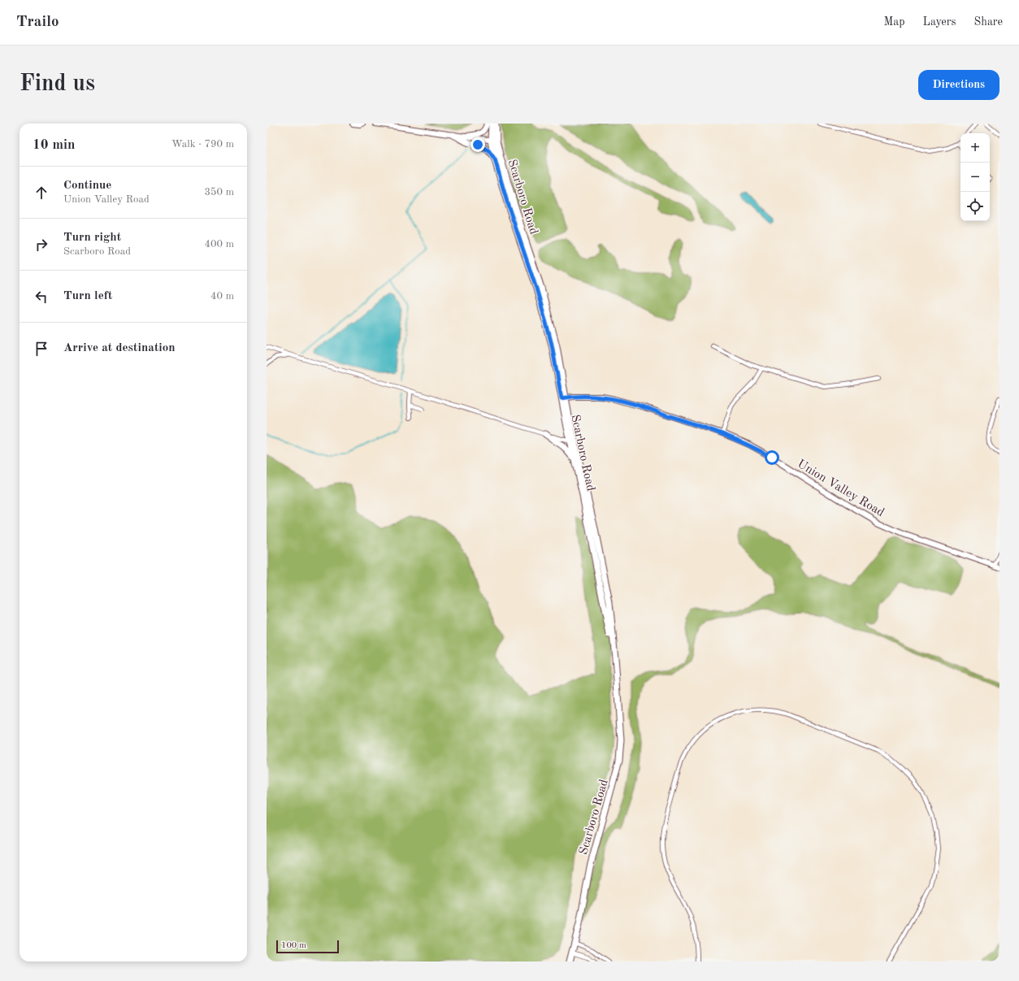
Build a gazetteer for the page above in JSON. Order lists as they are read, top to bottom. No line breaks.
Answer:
{"streets":{"main road":["Scarboro Road"],"street":["Union Valley Road"]},"crossings":[["Scarboro Road","Union Valley Road"]],"scale_bar":"100 m","page":{"header":"Trailo","nav":["Map","Layers","Share"],"buttons":"Directions","title":"Find us","heading":["10 min","Walk · 790 m"],"map_buttons":["+","−"],"list":[["Continue","Union Valley Road","350 m"],["Turn right","Scarboro Road","400 m"],["Turn left","40 m"],"Arrive at destination"],"scale":"100 m"}}
